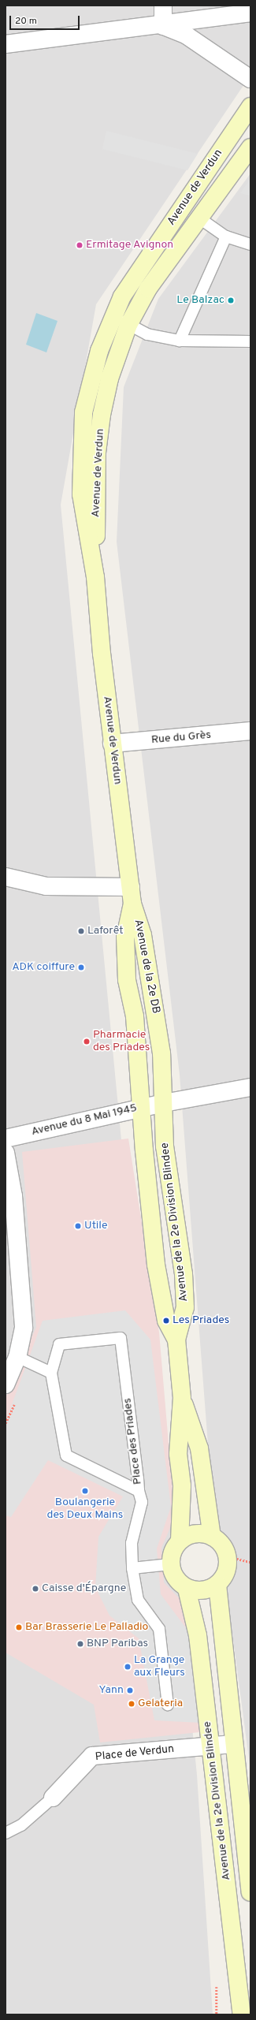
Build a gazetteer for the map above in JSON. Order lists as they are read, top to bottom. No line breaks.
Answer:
{"streets":{"main road":["Avenue de Verdun","Avenue de la 2e DB","Avenue de la 2e Division Blindee"],"street":["Rue du Grès","Avenue du 8 Mai 1945","Place de Verdun"],"lane":["Place des Priades"]},"crossings":[["Avenue de Verdun","Rue du Grès"],["Avenue de Verdun","Avenue de la 2e DB"],["Avenue de la 2e DB","Avenue du 8 Mai 1945"],["Avenue de la 2e DB","Avenue de la 2e Division Blindee"],["Avenue du 8 Mai 1945","Avenue de la 2e Division Blindee"],["Avenue de la 2e Division Blindee","Place de Verdun"]],"places":["Ermitage Avignon","Le Balzac","Laforêt","ADK coiffure","Pharmacie des Priades","Utile","Les Priades","Boulangerie des Deux Mains","Caisse d'Épargne","Bar Brasserie Le Palladio","BNP Paribas","La Grange aux Fleurs","Yann","Gelateria"],"scale_bar":"20 m"}
